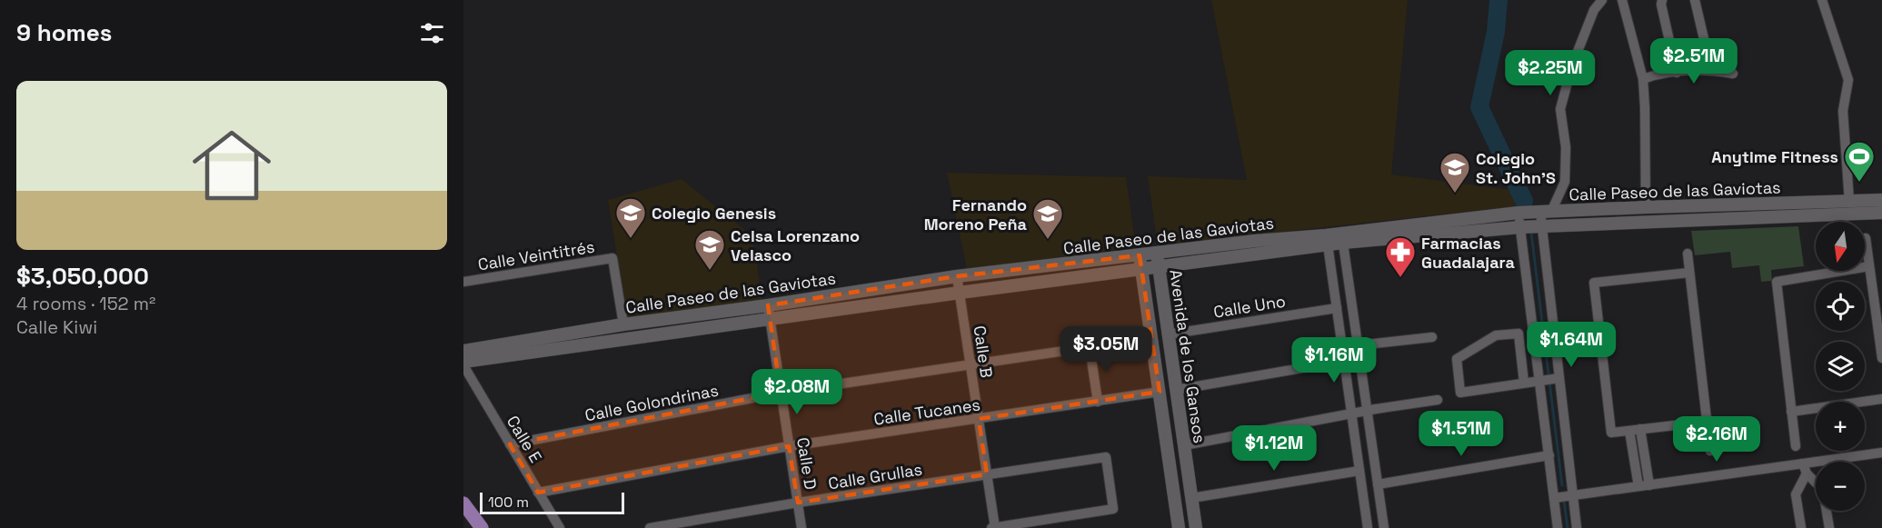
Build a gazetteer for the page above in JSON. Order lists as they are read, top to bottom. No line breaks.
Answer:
{"streets":{"main road":["Calle Paseo de las Gaviotas","Avenida de los Gansos"],"street":["Calle Veintitrés","Calle Uno","Calle B","Calle Golondrinas","Calle Tucanes","Calle E","Calle D","Calle Grullas"]},"crossings":[["Calle Paseo de las Gaviotas","Calle Veintitrés"],["Calle Paseo de las Gaviotas","Calle B"],["Calle Paseo de las Gaviotas","Avenida de los Gansos"],["Calle Paseo de las Gaviotas","Calle E"],["Calle Paseo de las Gaviotas","Calle D"],["Calle Uno","Avenida de los Gansos"],["Calle B","Calle Golondrinas"],["Calle B","Calle Tucanes"],["Calle B","Calle Grullas"],["Calle Golondrinas","Calle Tucanes"],["Calle Golondrinas","Calle E"],["Calle Golondrinas","Calle D"],["Calle Tucanes","Calle E"],["Calle Tucanes","Calle D"],["Calle D","Calle Grullas"]],"places":{"sports":["Anytime Fitness"],"school or university":["Colegio St. John'S","Colegio Genesis","Fernando Moreno Peña","Celsa Lorenzano Velasco"],"pharmacy":["Farmacias Guadalajara"]},"scale_bar":"100 m","north":"bottom","page":{"heading":"9 homes","price":["$2.51M","$2.25M","$1.64M","$3.05M","$1.16M","$2.08M","$1.51M","$2.16M","$1.12M"],"list":[{"name":"$3,050,000","note":"4 rooms · 152 m² · Calle Kiwi"}],"map_buttons":["+","−"],"scale":"100 m"}}
